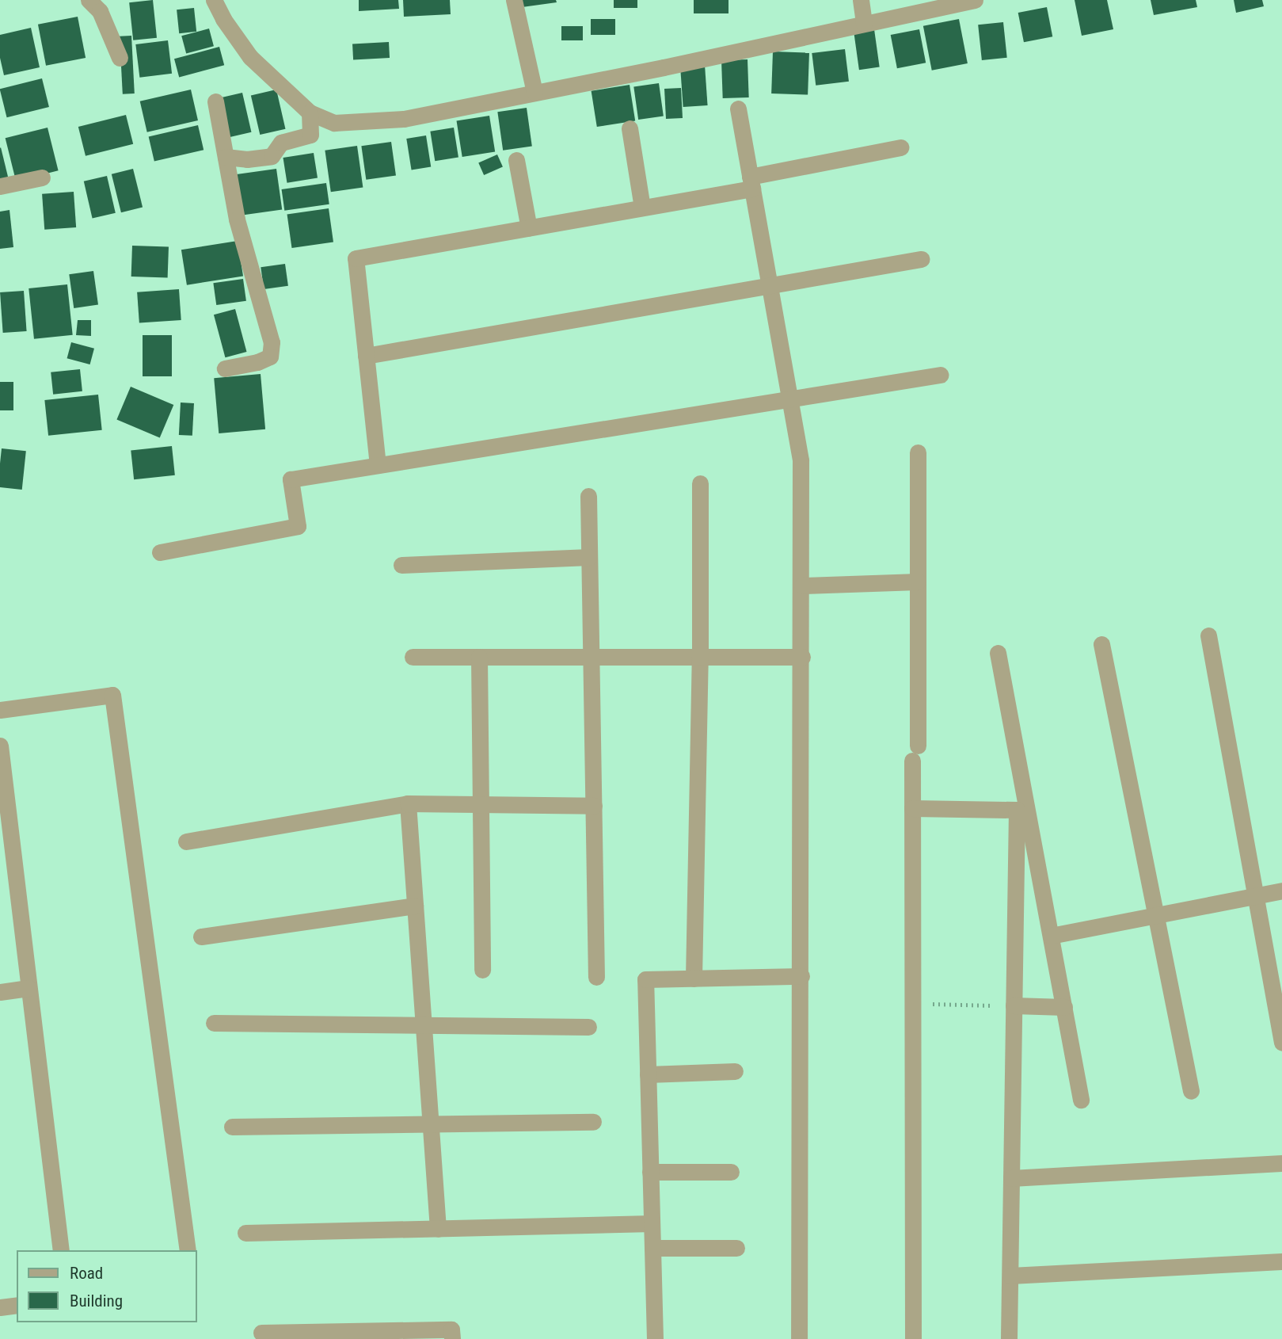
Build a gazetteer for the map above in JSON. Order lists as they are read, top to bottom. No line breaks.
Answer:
{"legend":["Road","Building"]}
